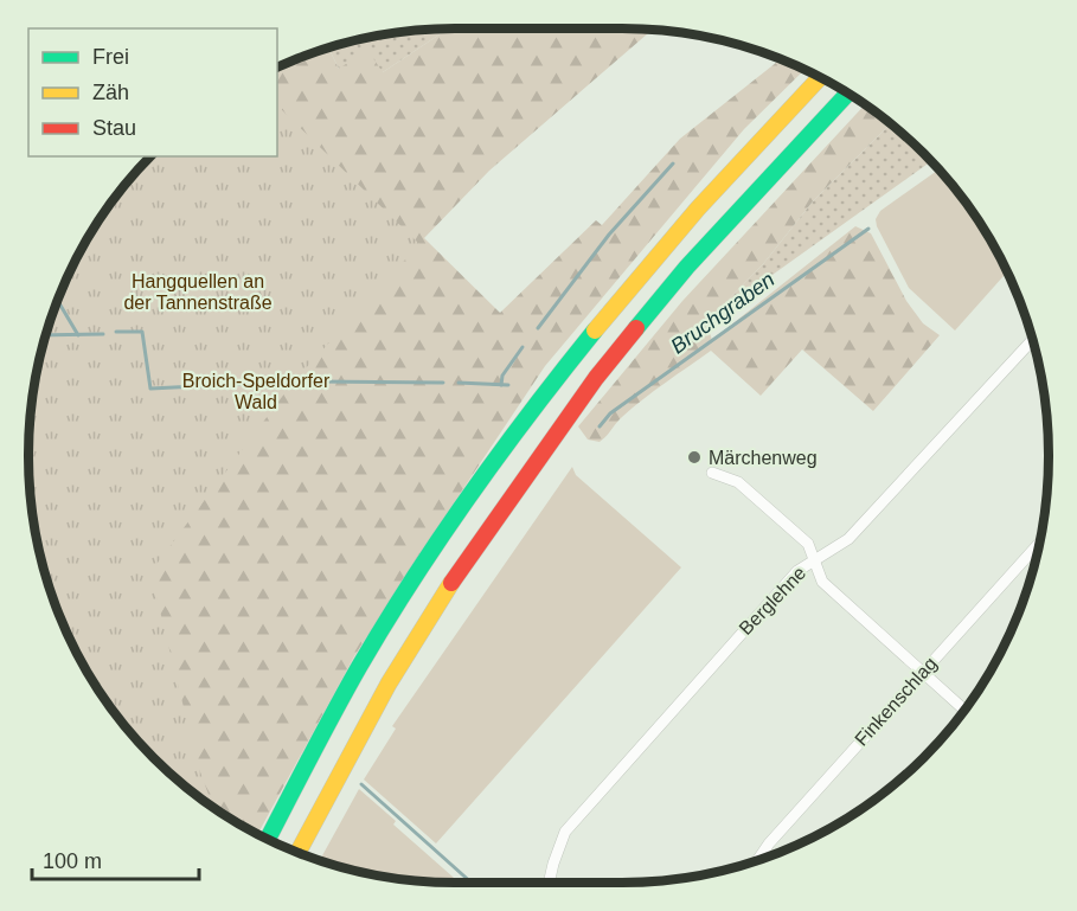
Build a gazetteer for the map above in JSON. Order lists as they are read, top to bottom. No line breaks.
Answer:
{"streets":{"street":["Berglehne","Finkenschlag"]},"water":["Bruchgraben"],"parks":["Hangquellen an der Tannenstraße","Broich-Speldorfer Wald"],"places":["Märchenweg"],"legend":["Frei","Zäh","Stau"],"scale_bar":"100 m"}
